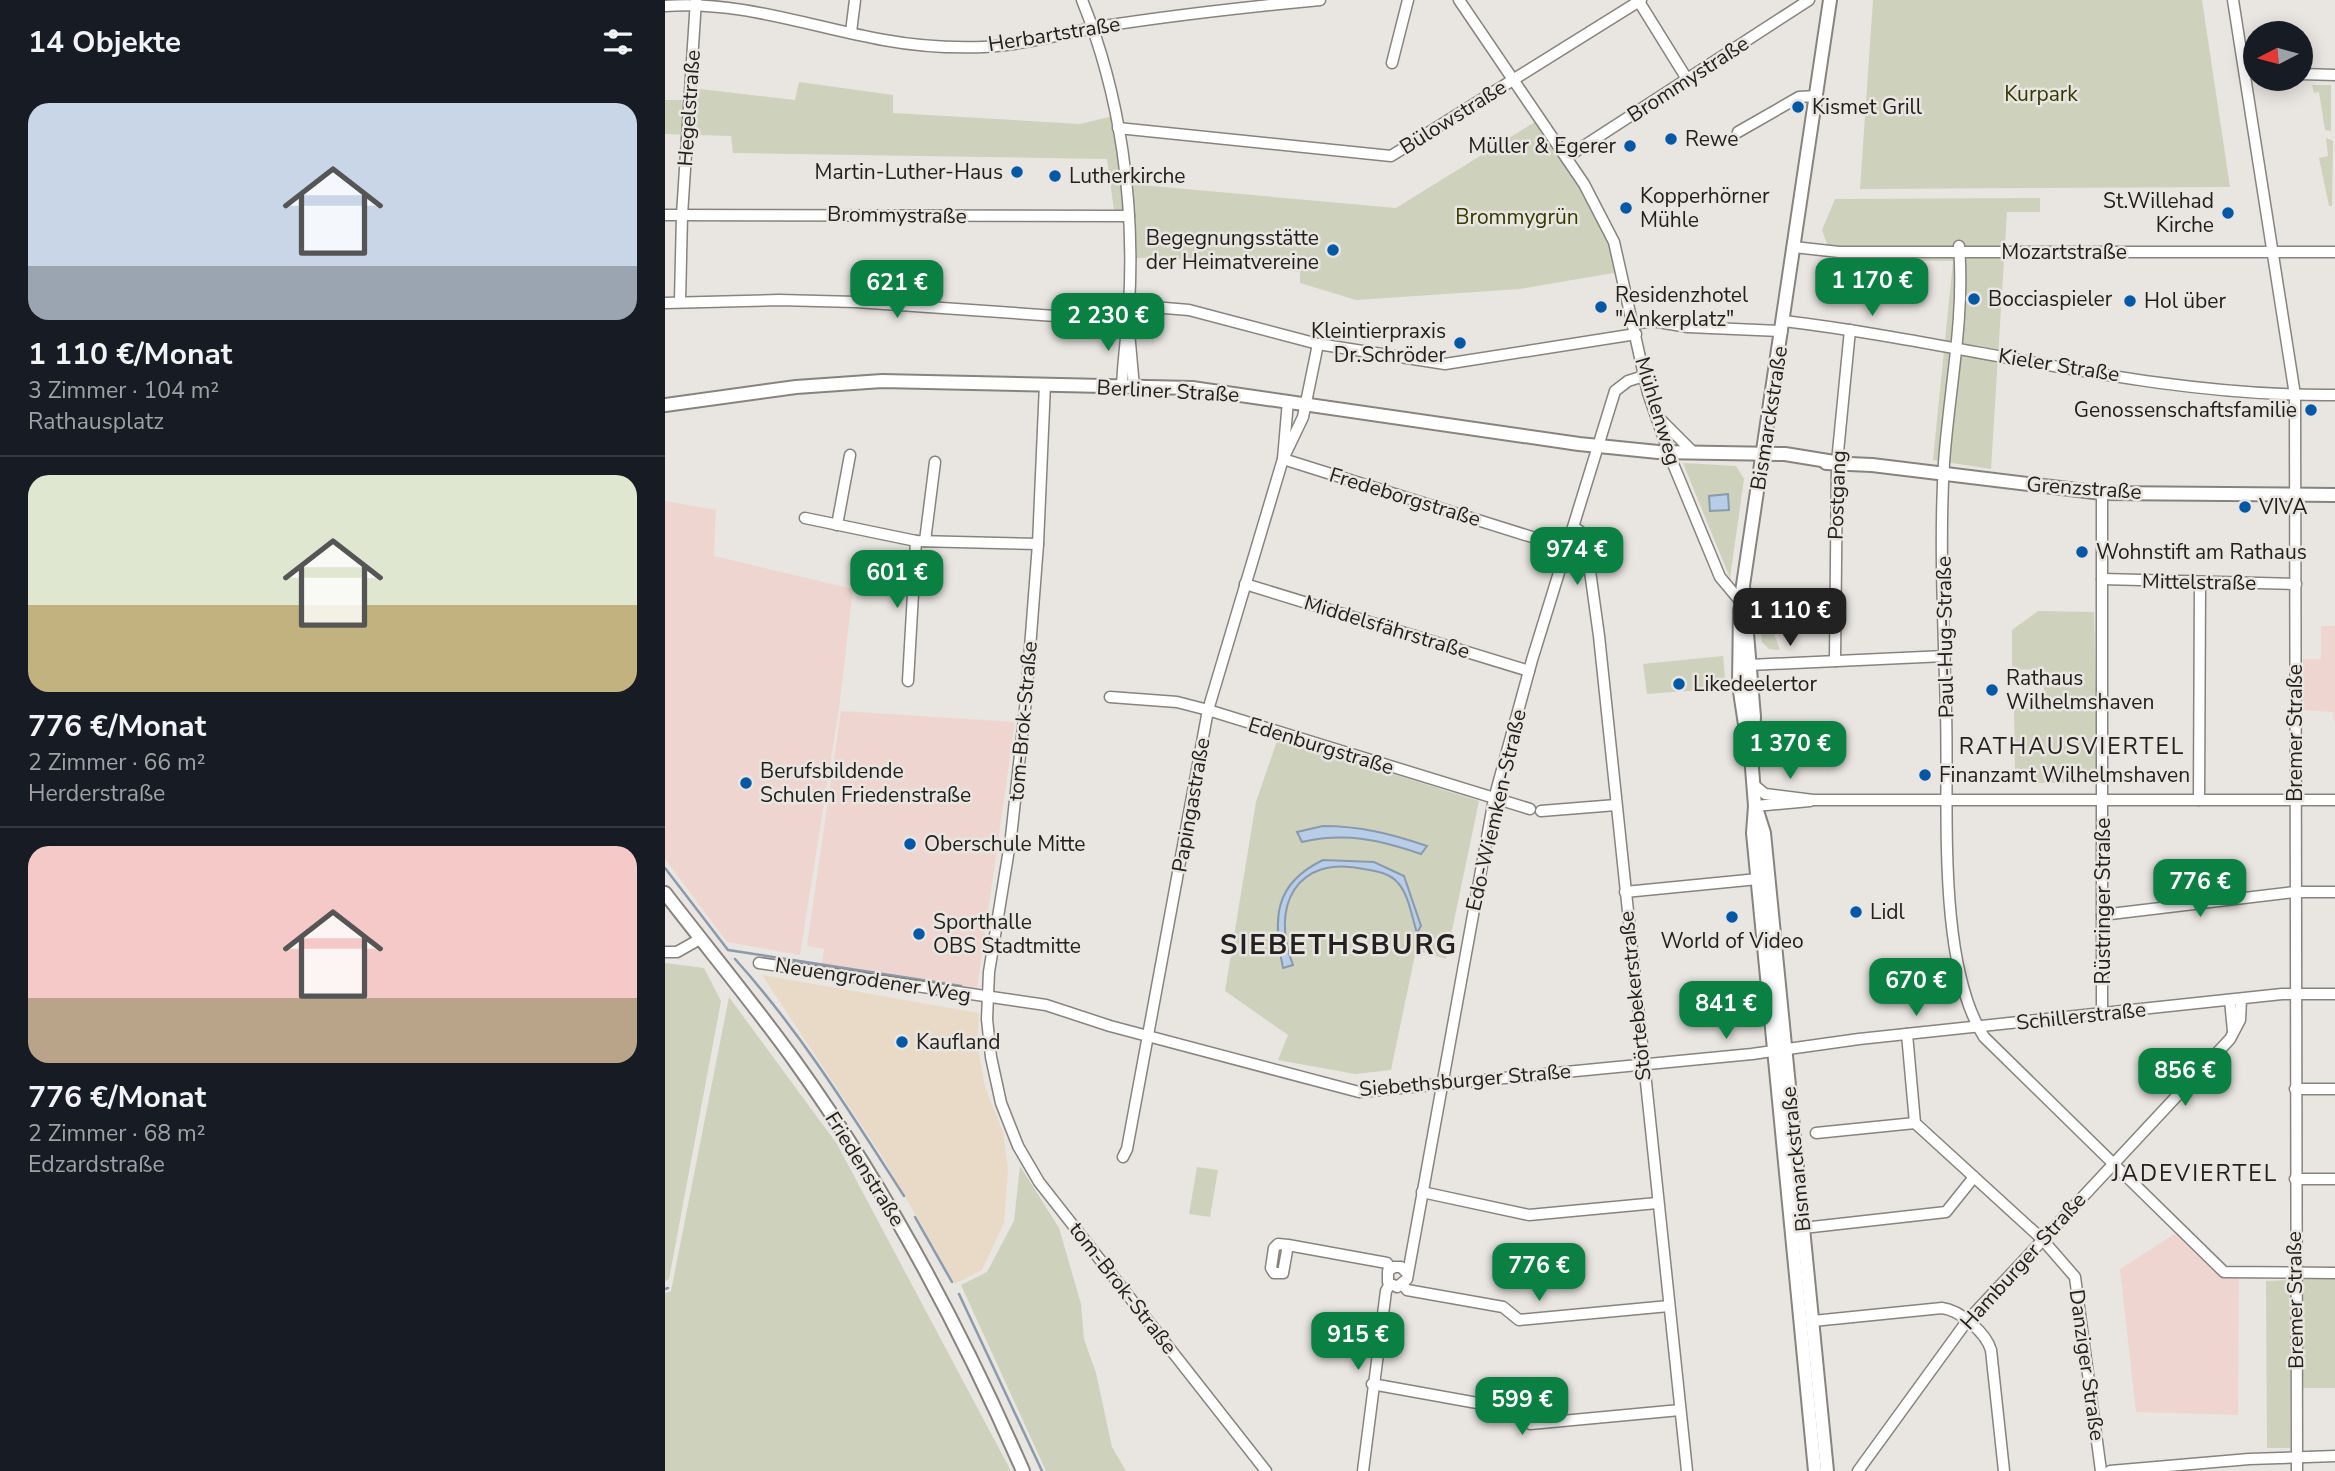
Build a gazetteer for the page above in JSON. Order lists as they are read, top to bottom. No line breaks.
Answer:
{"streets":{"main road":["Berliner Straße","Bismarckstraße","Grenzstraße","Friedenstraße"],"street":["Herbartstraße","Brommystraße","Hegelstraße","Bülowstraße","Mozartstraße","Kieler Straße","Mühlenweg","Postgang","Fredeborgstraße","Mittelstraße","Middelsfährstraße","Paul-Hug-Straße","tom-Brok-Straße","Bremer Straße","Edenburgstraße","Papingastraße","Edo-Wiemken-Straße","Rüstringer Straße","Neuengrodener Weg","Störtebekerstraße","Schillerstraße","Siebethsburger Straße","Hamburger Straße","Danziger Straße"]},"crossings":[["Herbartstraße","Hegelstraße"],["Brommystraße","Hegelstraße"],["Brommystraße","Mühlenweg"],["Bülowstraße","Mühlenweg"],["Mozartstraße","Bismarckstraße"],["Mozartstraße","Paul-Hug-Straße"],["Mozartstraße","Bremer Straße"],["Kieler Straße","Mühlenweg"],["Kieler Straße","Bismarckstraße"],["Kieler Straße","Postgang"],["Kieler Straße","Paul-Hug-Straße"],["Kieler Straße","Bremer Straße"],["Kieler Straße","Papingastraße"],["Berliner Straße","Mühlenweg"],["Berliner Straße","Grenzstraße"],["Berliner Straße","tom-Brok-Straße"],["Berliner Straße","Papingastraße"],["Berliner Straße","Edo-Wiemken-Straße"],["Mühlenweg","Bismarckstraße"],["Mühlenweg","Edo-Wiemken-Straße"],["Bismarckstraße","Grenzstraße"],["Bismarckstraße","Schillerstraße"],["Bismarckstraße","Siebethsburger Straße"],["Grenzstraße","Postgang"],["Grenzstraße","Paul-Hug-Straße"],["Grenzstraße","Bremer Straße"],["Grenzstraße","Rüstringer Straße"],["Fredeborgstraße","Papingastraße"],["Fredeborgstraße","Edo-Wiemken-Straße"],["Mittelstraße","Bremer Straße"],["Mittelstraße","Rüstringer Straße"],["Middelsfährstraße","Papingastraße"],["Middelsfährstraße","Edo-Wiemken-Straße"],["Paul-Hug-Straße","Bremer Straße"],["Paul-Hug-Straße","Schillerstraße"],["Paul-Hug-Straße","Hamburger Straße"],["tom-Brok-Straße","Neuengrodener Weg"],["tom-Brok-Straße","Siebethsburger Straße"],["Bremer Straße","Schillerstraße"],["Edenburgstraße","Papingastraße"],["Edenburgstraße","Edo-Wiemken-Straße"],["Papingastraße","Siebethsburger Straße"],["Edo-Wiemken-Straße","Störtebekerstraße"],["Edo-Wiemken-Straße","Siebethsburger Straße"],["Rüstringer Straße","Schillerstraße"],["Neuengrodener Weg","Siebethsburger Straße"],["Störtebekerstraße","Siebethsburger Straße"],["Schillerstraße","Siebethsburger Straße"],["Schillerstraße","Hamburger Straße"],["Hamburger Straße","Danziger Straße"]],"districts":["RATHAUSVIERTEL","SIEBETHSBURG","JADEVIERTEL"],"parks":["Kurpark","Brommygrün"],"places":["Kismet Grill","Rewe","Müller & Egerer","Martin-Luther-Haus","Lutherkirche","Kopperhörner Mühle","St.Willehad Kirche","Begegnungsstätte der Heimatvereine","Bocciaspieler","Hol über","Residenzhotel \"Ankerplatz\"","Kleintierpraxis Dr.Schröder","Genossenschaftsfamilie","VIVA","Wohnstift am Rathaus","Likedeelertor","Rathaus Wilhelmshaven","Finanzamt Wilhelmshaven","Berufsbildende Schulen Friedenstraße","Oberschule Mitte","Lidl","World of Video","Sporthalle OBS Stadtmitte","Kaufland"],"north":"left","page":{"heading":"14 Objekte","list":[{"name":"1 110 €/Monat","note":"3 Zimmer · 104 m² · Rathausplatz"},{"name":"776 €/Monat","note":"2 Zimmer · 66 m² · Herderstraße"},{"name":"776 €/Monat","note":"2 Zimmer · 68 m² · Edzardstraße"}],"price":["1 170 €","621 €","2 230 €","974 €","601 €","1 110 €","1 370 €","776 €","670 €","841 €","856 €","776 €","915 €","599 €"]}}
